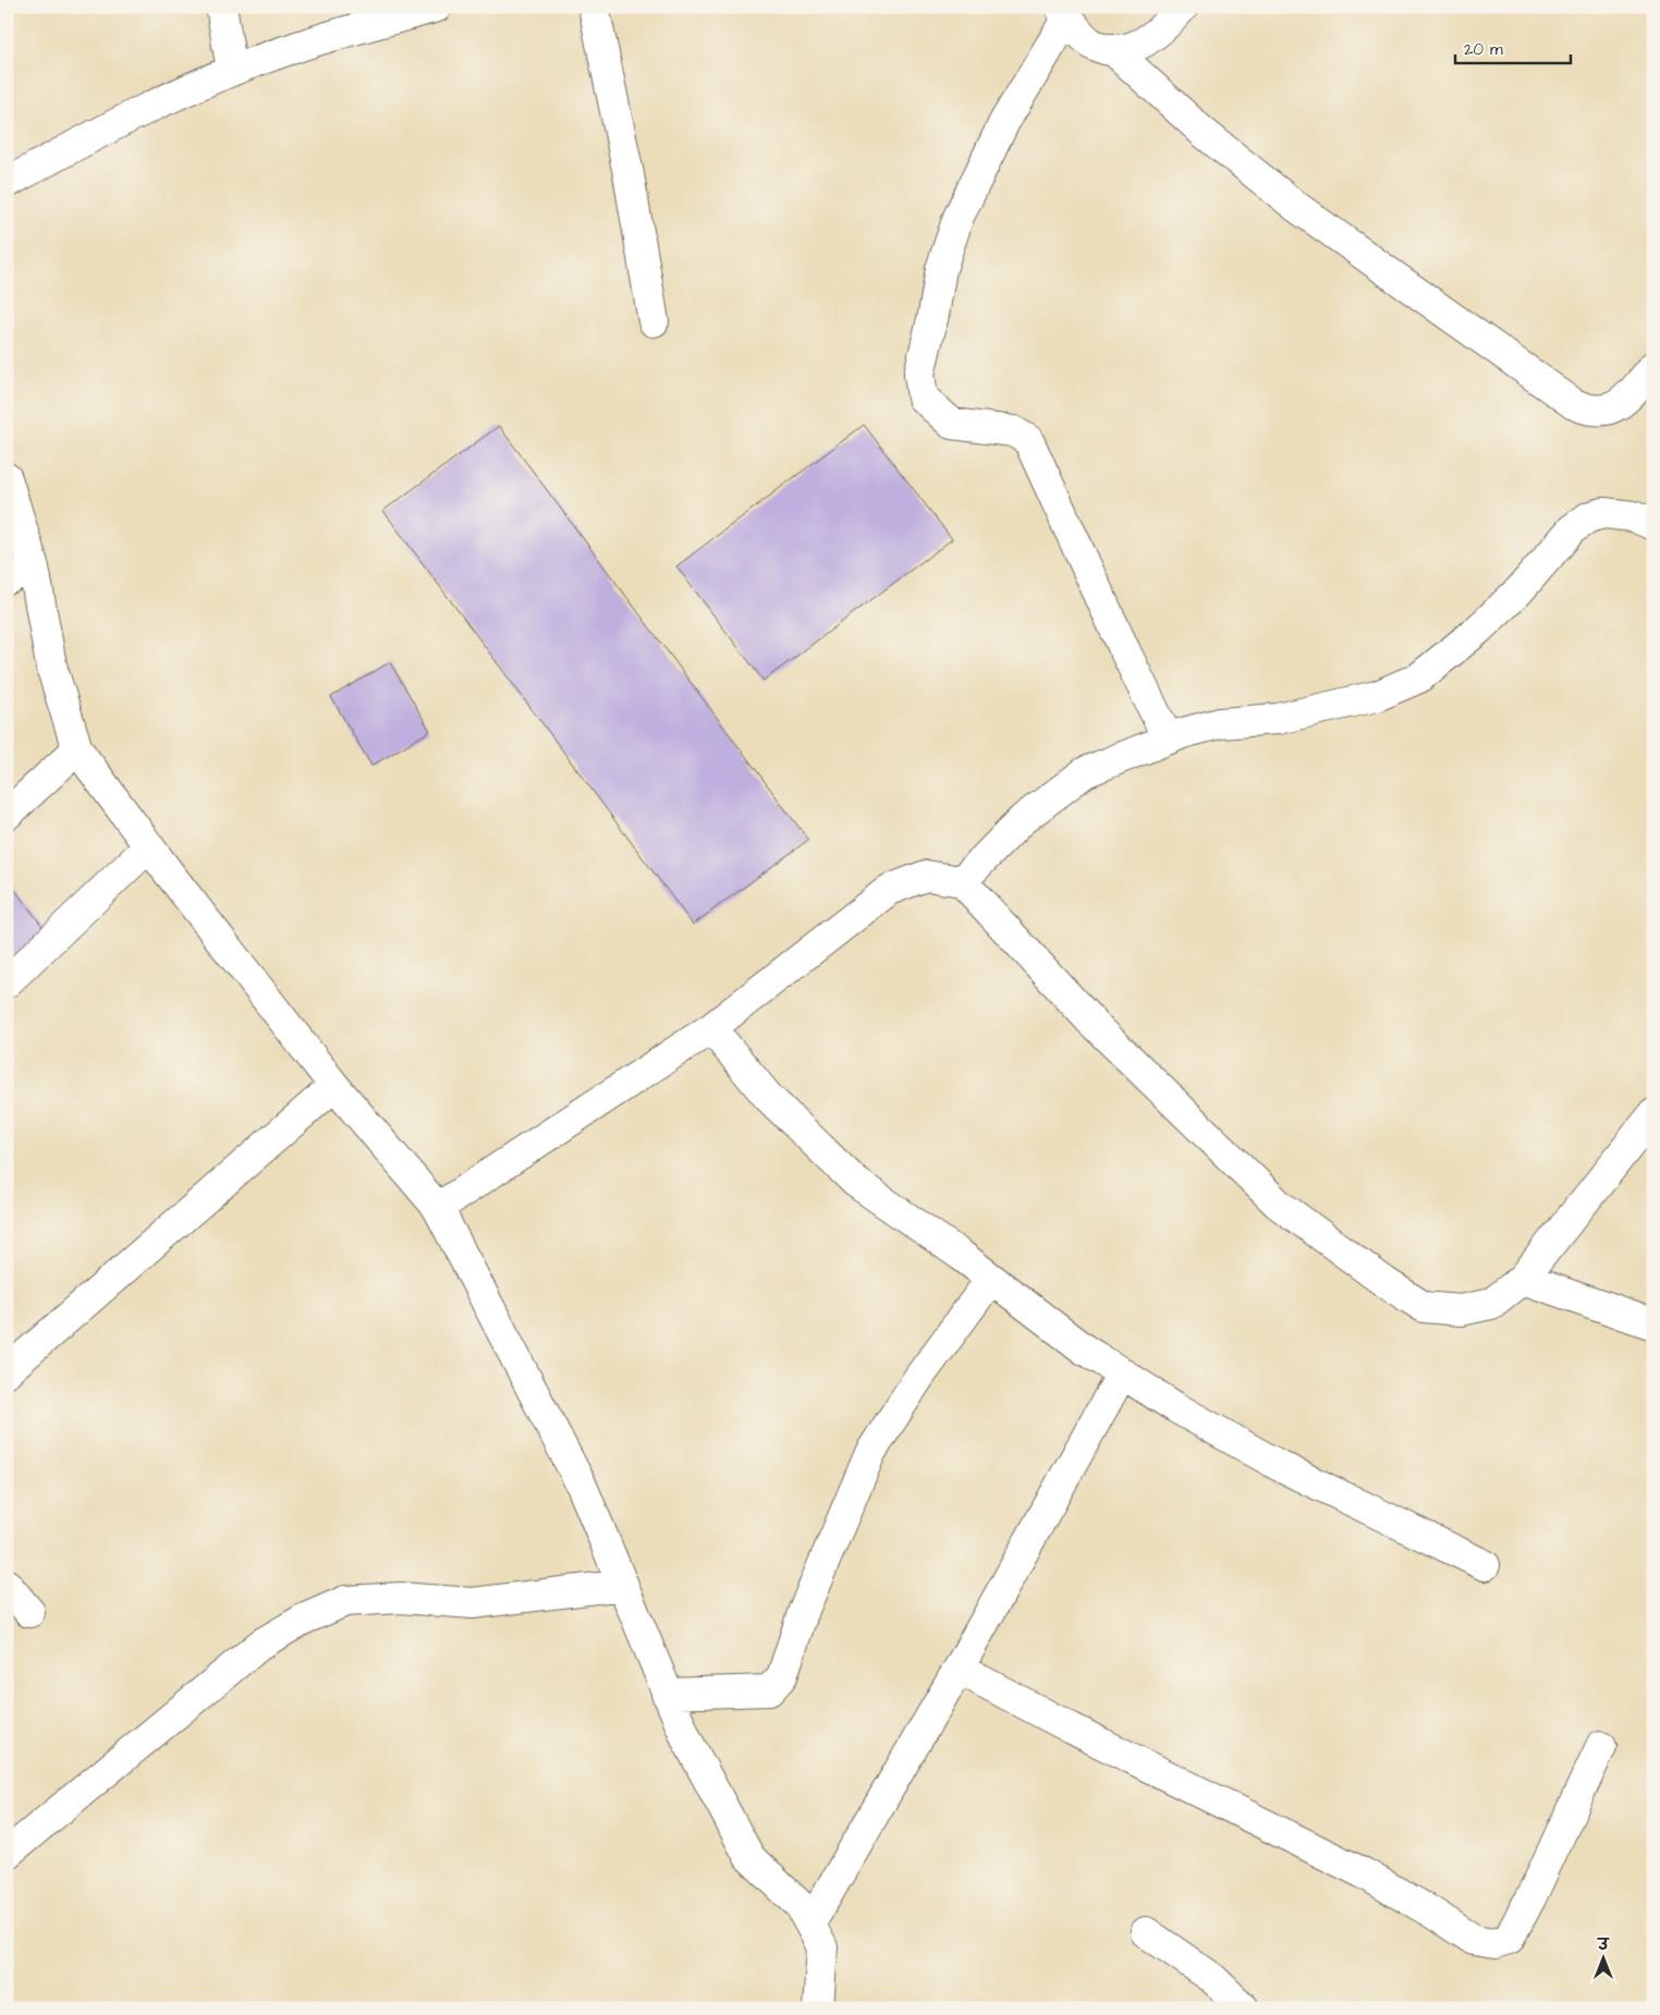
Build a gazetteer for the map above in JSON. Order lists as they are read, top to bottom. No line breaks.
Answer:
{"scale_bar":"20 m","north":"top"}
